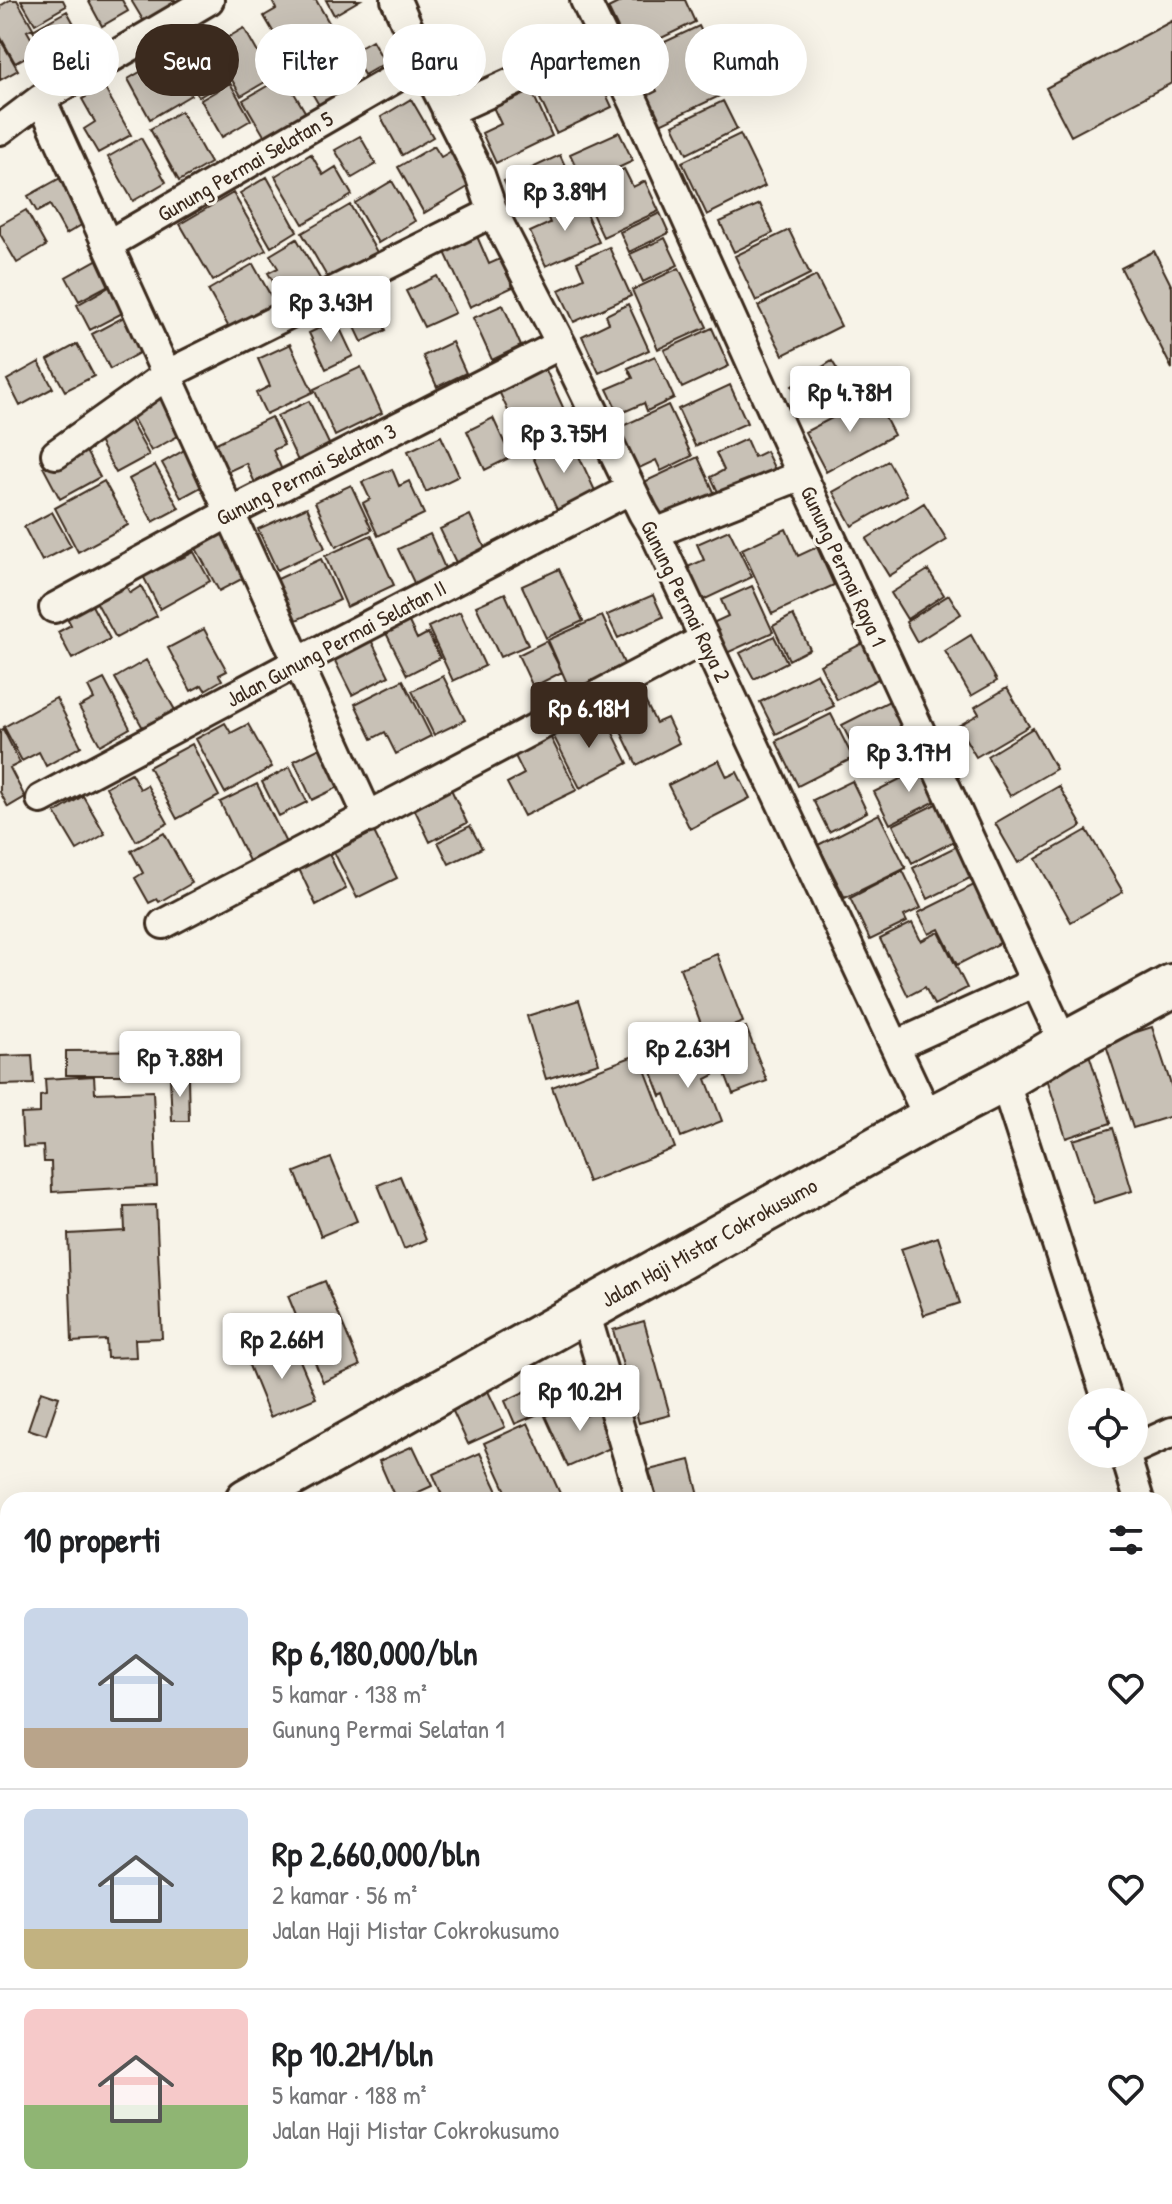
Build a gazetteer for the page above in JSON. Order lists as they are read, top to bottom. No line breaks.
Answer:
{"streets":{"main road":["Jalan Haji Mistar Cokrokusumo"],"street":["Gunung Permai Selatan 5","Gunung Permai Selatan 3","Gunung Permai Raya 1","Gunung Permai Raya 2","Jalan Gunung Permai Selatan II"]},"crossings":[["Gunung Permai Selatan 3","Gunung Permai Raya 2"],["Gunung Permai Raya 1","Jalan Haji Mistar Cokrokusumo"],["Gunung Permai Raya 2","Jalan Gunung Permai Selatan II"],["Gunung Permai Raya 2","Jalan Haji Mistar Cokrokusumo"]],"page":{"chip":["Beli","Sewa","Filter","Baru","Apartemen","Rumah"],"price":["Rp 3.89M","Rp 3.43M","Rp 4.78M","Rp 3.75M","Rp 6.18M","Rp 3.17M","Rp 2.63M","Rp 7.88M","Rp 2.66M","Rp 10.2M"],"heading":"10 properti","list":[{"name":"Rp 6,180,000/bln","note":"5 kamar · 138 m² · Gunung Permai Selatan 1"},{"name":"Rp 2,660,000/bln","note":"2 kamar · 56 m² · Jalan Haji Mistar Cokrokusumo"},{"name":"Rp 10.2M/bln","note":"5 kamar · 188 m² · Jalan Haji Mistar Cokrokusumo"}]}}
